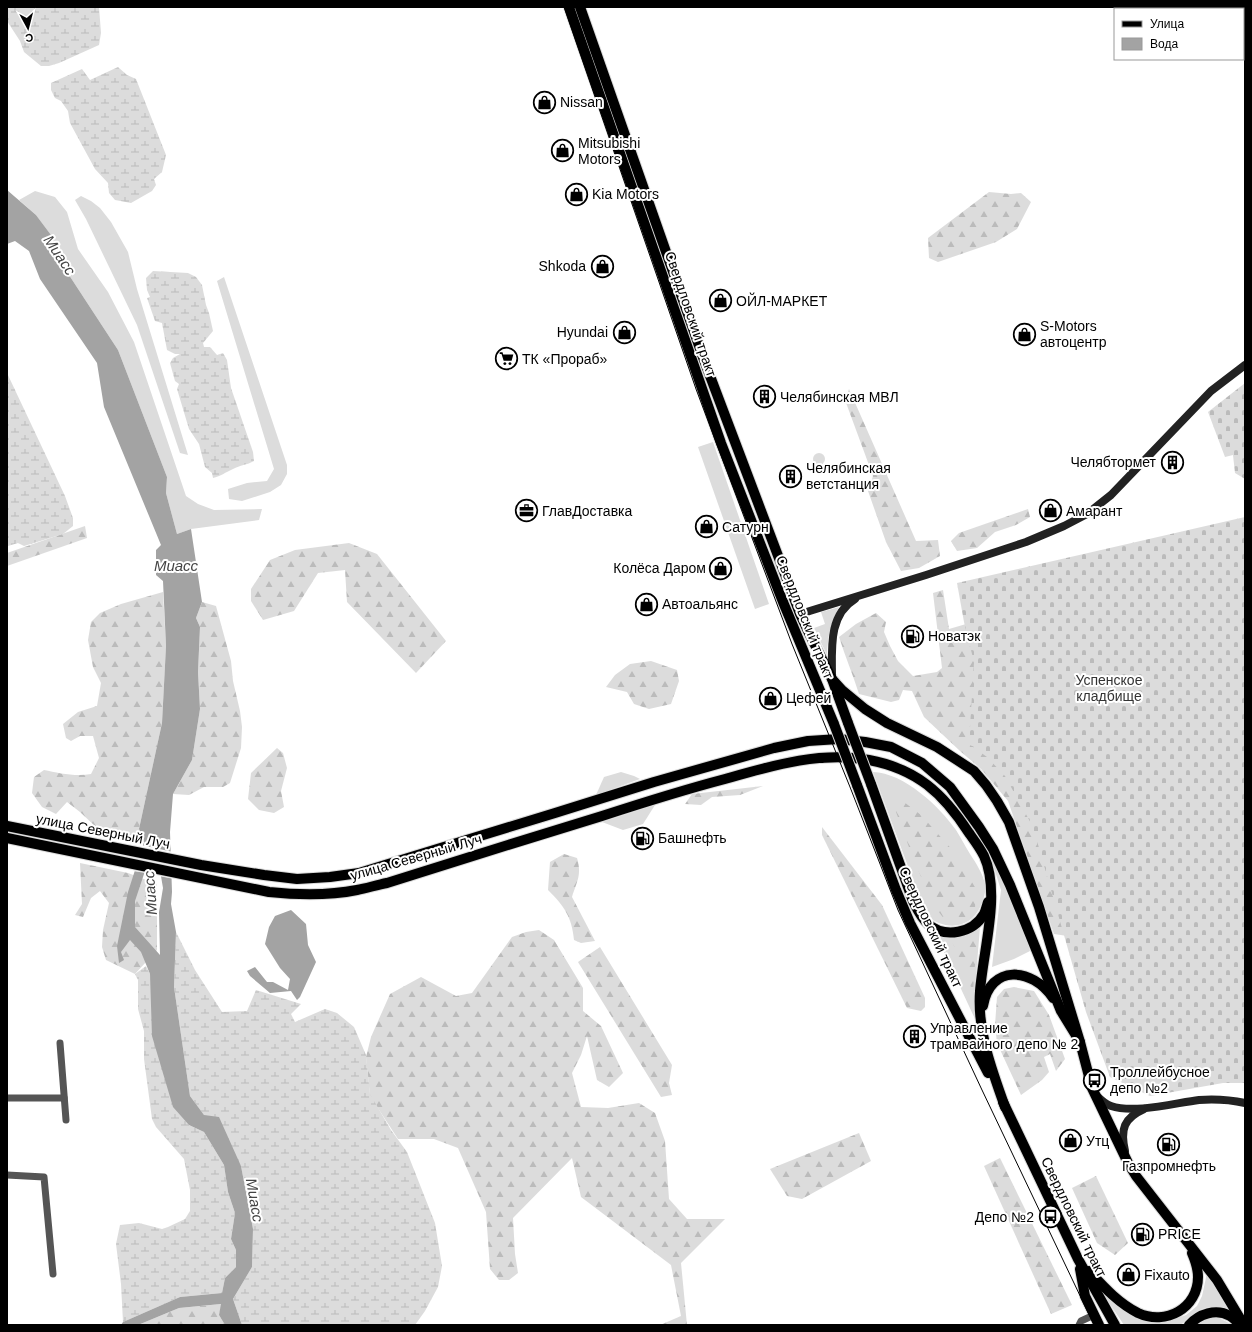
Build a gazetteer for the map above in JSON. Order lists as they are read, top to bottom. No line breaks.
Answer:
{"streets":{"main road":["Свердловский тракт","улица Северный Луч"]},"crossings":[["Свердловский тракт","улица Северный Луч"]],"water":["Миасс"],"parks":["Успенское кладбище"],"places":{"shop":["Nissan","Mitsubishi Motors","Kia Motors","Shkoda","ОЙЛ-МАРКЕТ","Hyundai","S-Motors автоцентр","Амарант","Сатурн","Колёса Даром","Автоальянс","Цефей","Утц","Fixauto"],"supermarket":["ТК «Прораб»"],"building":["Челябинская МВЛ","Челябтормет","Челябинская ветстанция","Управление трамвайного депо № 2"],"office":["ГлавДоставка"],"fuel station":["Новатэк","Башнефть","Газпромнефть","PRICE"],"bus stop":["Троллейбусное депо №2","Депо №2"]},"legend":["Улица","Вода"],"north":"bottom"}
